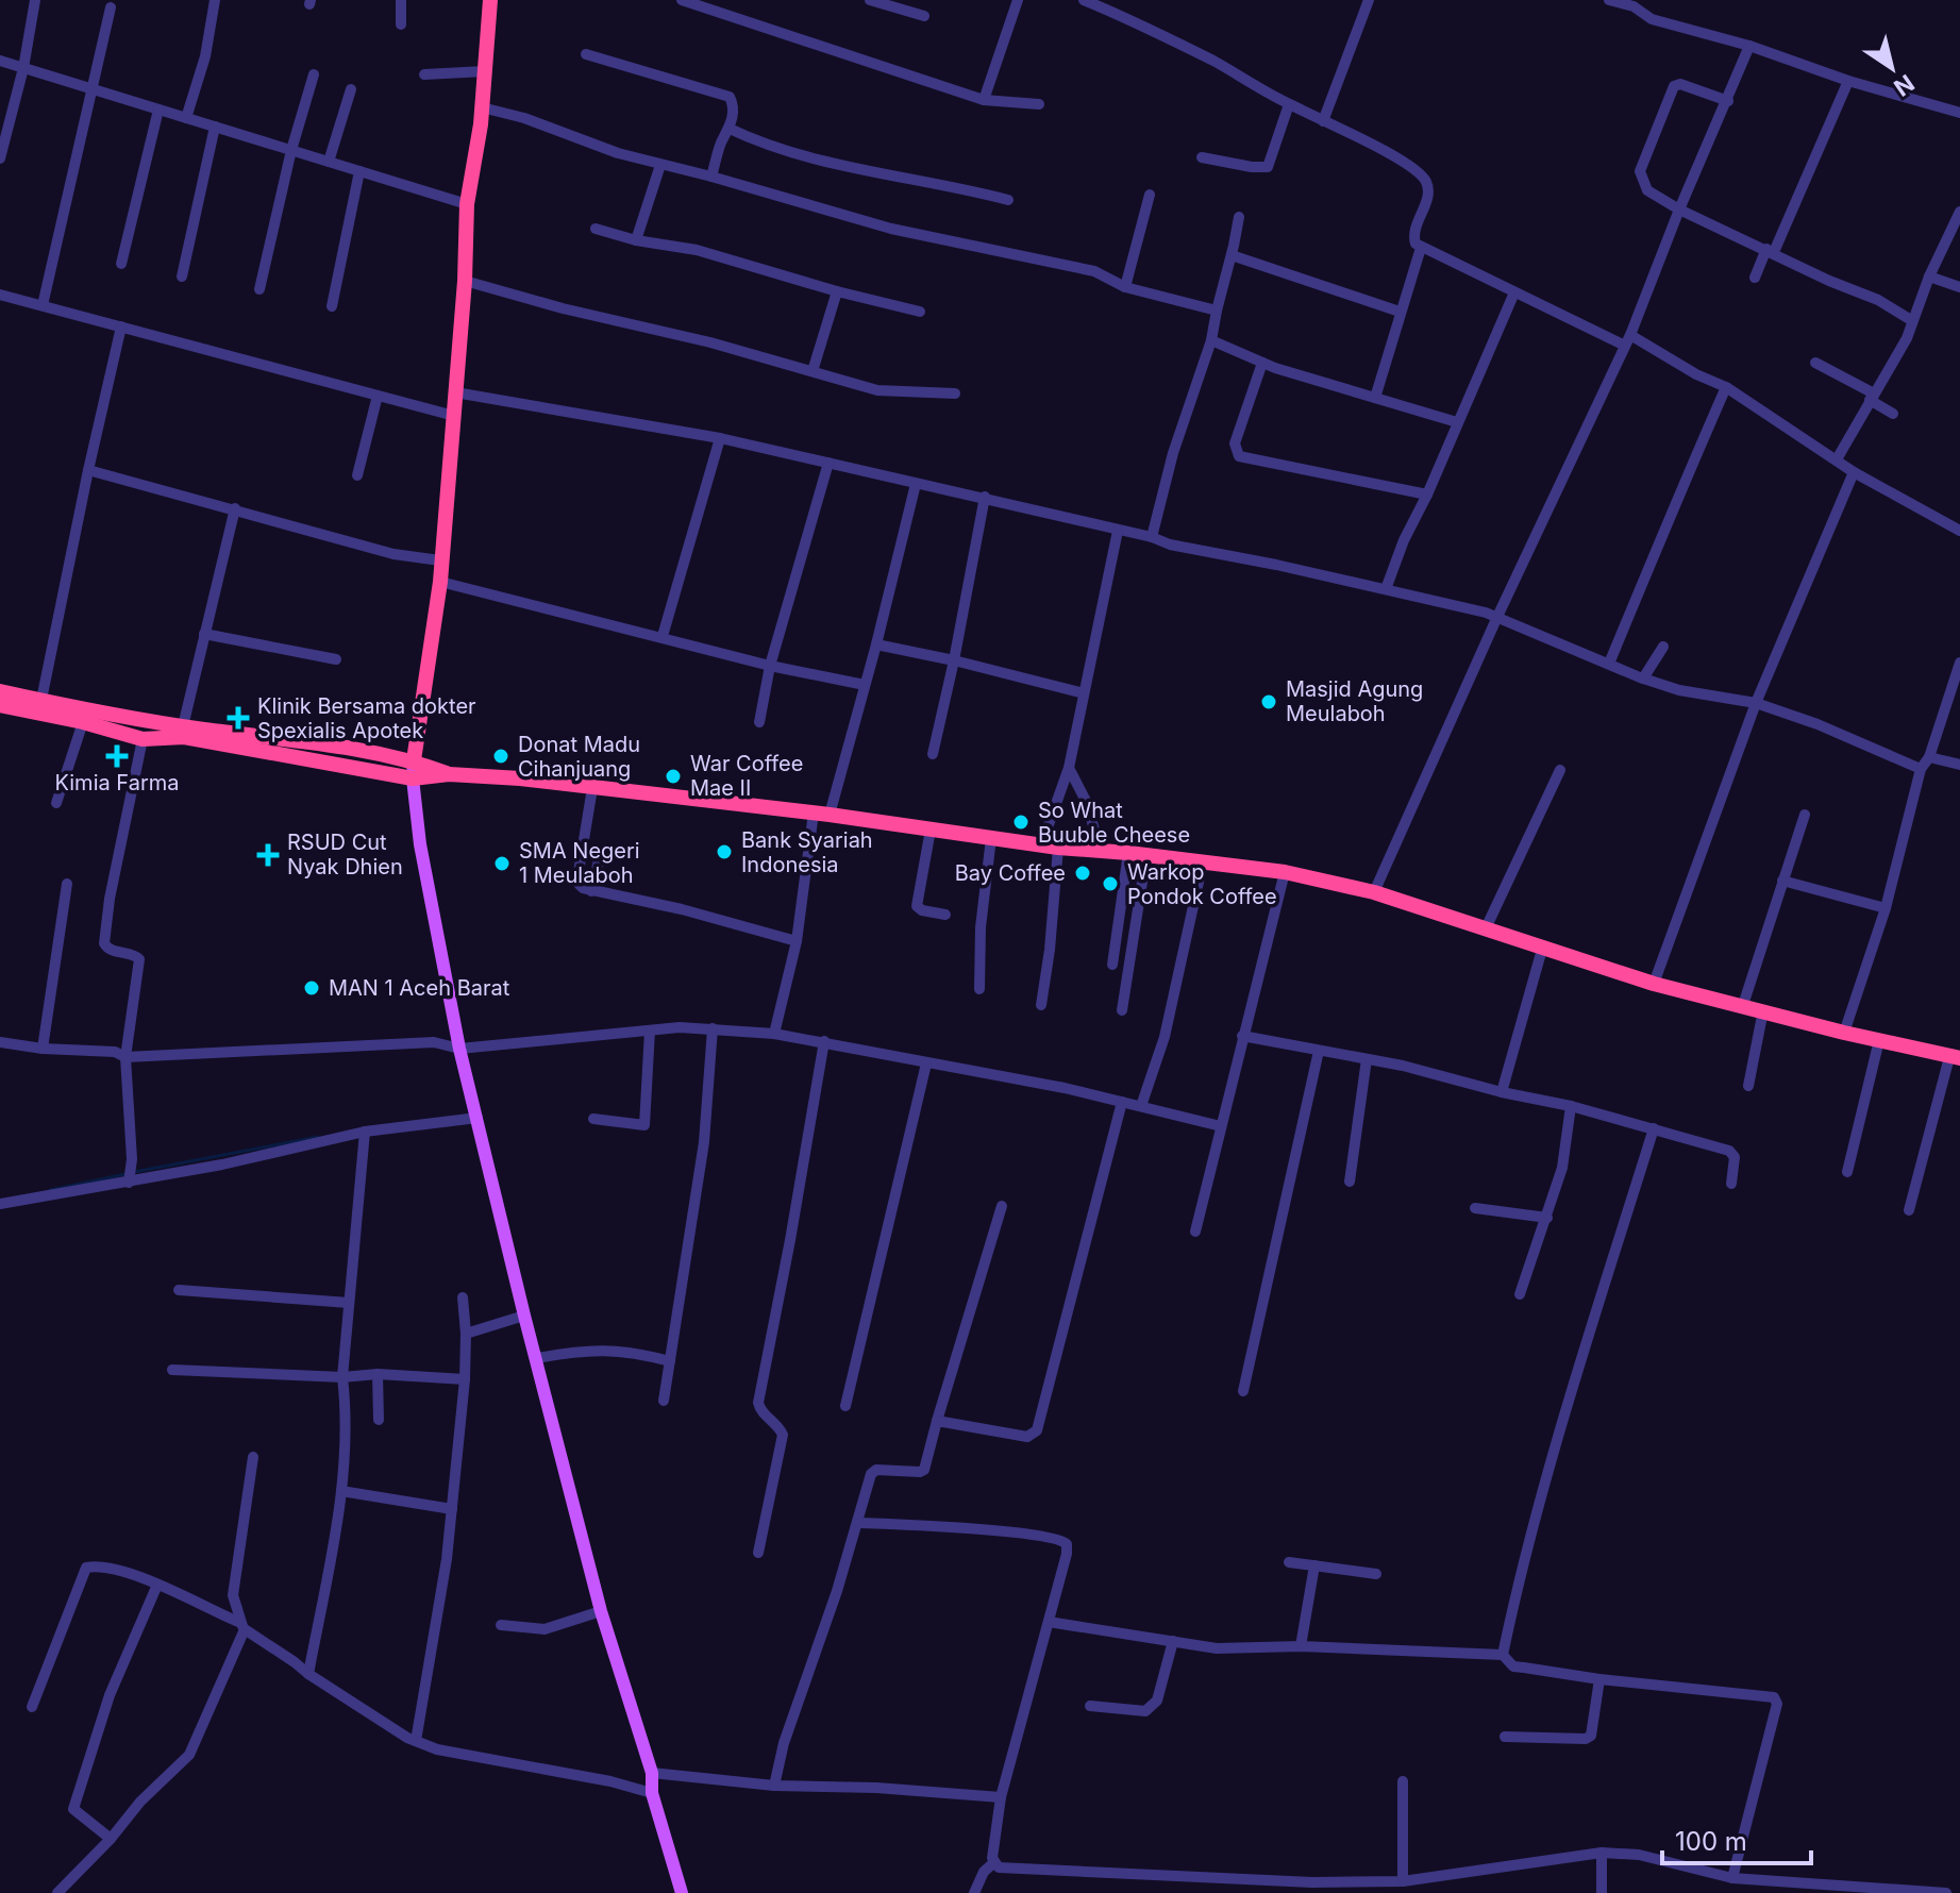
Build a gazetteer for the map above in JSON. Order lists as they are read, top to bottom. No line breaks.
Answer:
{"places":{"other":["Masjid Agung Meulaboh","Donat Madu Cihanjuang","War Coffee Mae II","So What Buuble Cheese","Bank Syariah Indonesia","SMA Negeri 1 Meulaboh","Bay Coffee","Warkop Pondok Coffee","MAN 1 Aceh Barat"],"health":["Klinik Bersama dokter Spexialis Apotek","Kimia Farma","RSUD Cut Nyak Dhien"]},"scale_bar":"100 m","north":"bottom right"}
